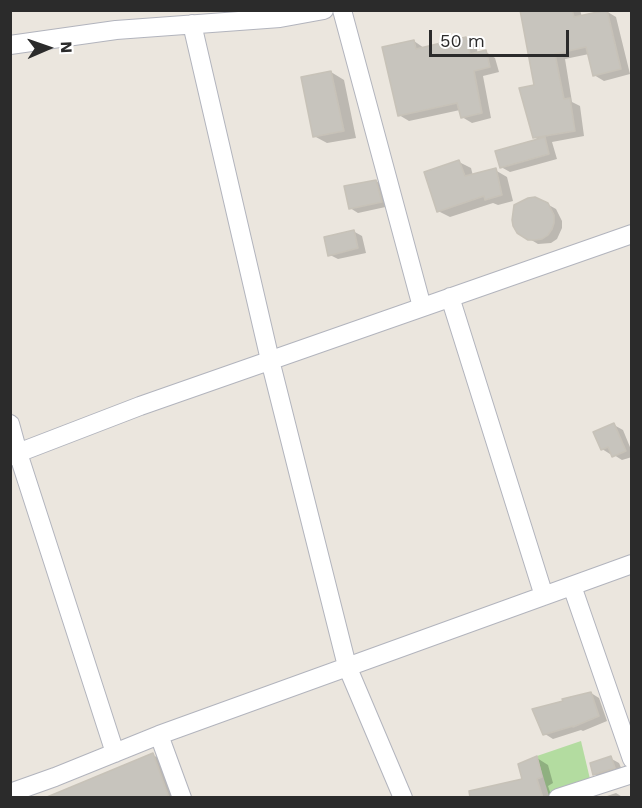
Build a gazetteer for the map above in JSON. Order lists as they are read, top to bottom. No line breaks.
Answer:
{"scale_bar":"50 m","north":"right"}
